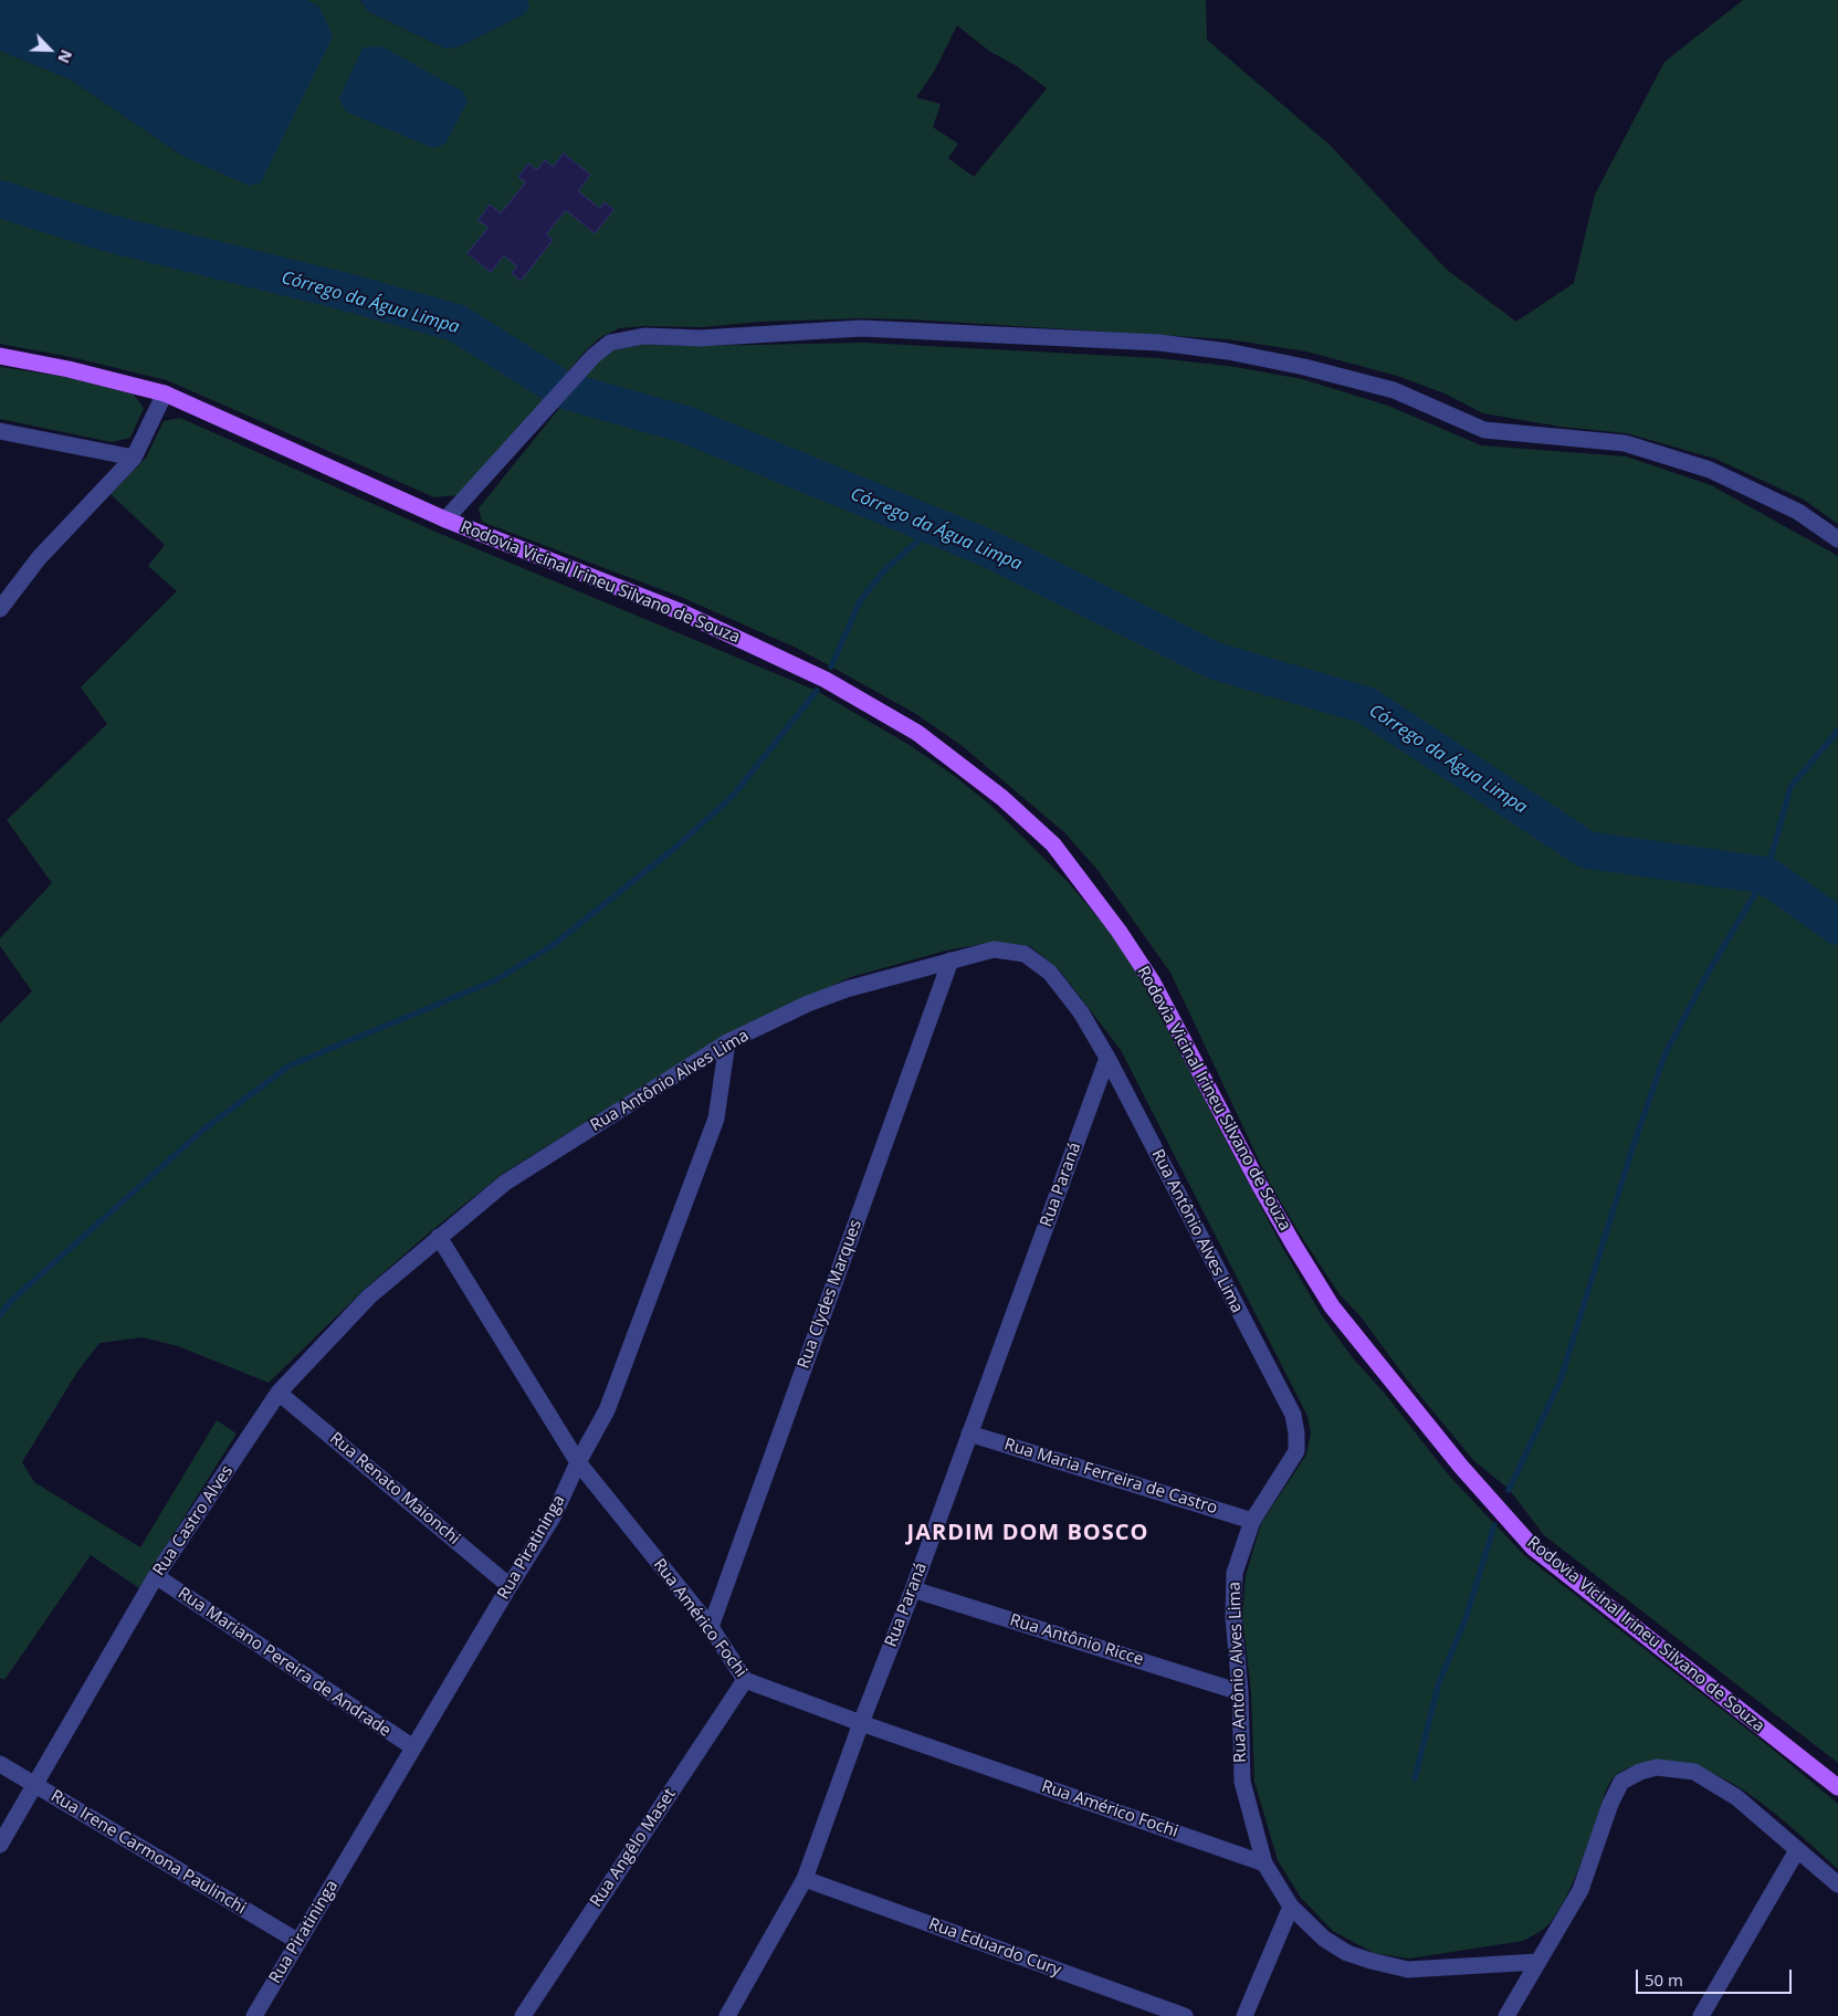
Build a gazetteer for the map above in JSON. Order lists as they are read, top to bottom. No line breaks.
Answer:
{"streets":{"main road":["Rodovia Vicinal Irineu Silvano de Souza"],"street":["Rua Antônio Alves Lima","Rua Paraná","Rua Clydes Marques","Rua Maria Ferreira de Castro","Rua Renato Maionchi","Rua Castro Alves","Rua Piratininga","Rua Américo Fochi","Rua Antônio Ricce","Rua Mariano Pereira de Andrade","Rua Angêlo Maset","Rua Irene Carmona Paulinchi","Rua Eduardo Cury"]},"crossings":[["Rua Antônio Alves Lima","Rua Paraná"],["Rua Antônio Alves Lima","Rua Clydes Marques"],["Rua Antônio Alves Lima","Rua Maria Ferreira de Castro"],["Rua Antônio Alves Lima","Rua Castro Alves"],["Rua Antônio Alves Lima","Rua Piratininga"],["Rua Antônio Alves Lima","Rua Américo Fochi"],["Rua Antônio Alves Lima","Rua Antônio Ricce"],["Rua Paraná","Rua Maria Ferreira de Castro"],["Rua Paraná","Rua Américo Fochi"],["Rua Paraná","Rua Antônio Ricce"],["Rua Paraná","Rua Eduardo Cury"],["Rua Clydes Marques","Rua Américo Fochi"],["Rua Renato Maionchi","Rua Castro Alves"],["Rua Renato Maionchi","Rua Piratininga"],["Rua Castro Alves","Rua Américo Fochi"],["Rua Castro Alves","Rua Mariano Pereira de Andrade"],["Rua Castro Alves","Rua Irene Carmona Paulinchi"],["Rua Piratininga","Rua Américo Fochi"],["Rua Piratininga","Rua Mariano Pereira de Andrade"],["Rua Piratininga","Rua Irene Carmona Paulinchi"],["Rua Américo Fochi","Rua Angêlo Maset"]],"districts":["JARDIM DOM BOSCO"],"water":["Córrego da Água Limpa"],"scale_bar":"50 m","north":"bottom right"}
